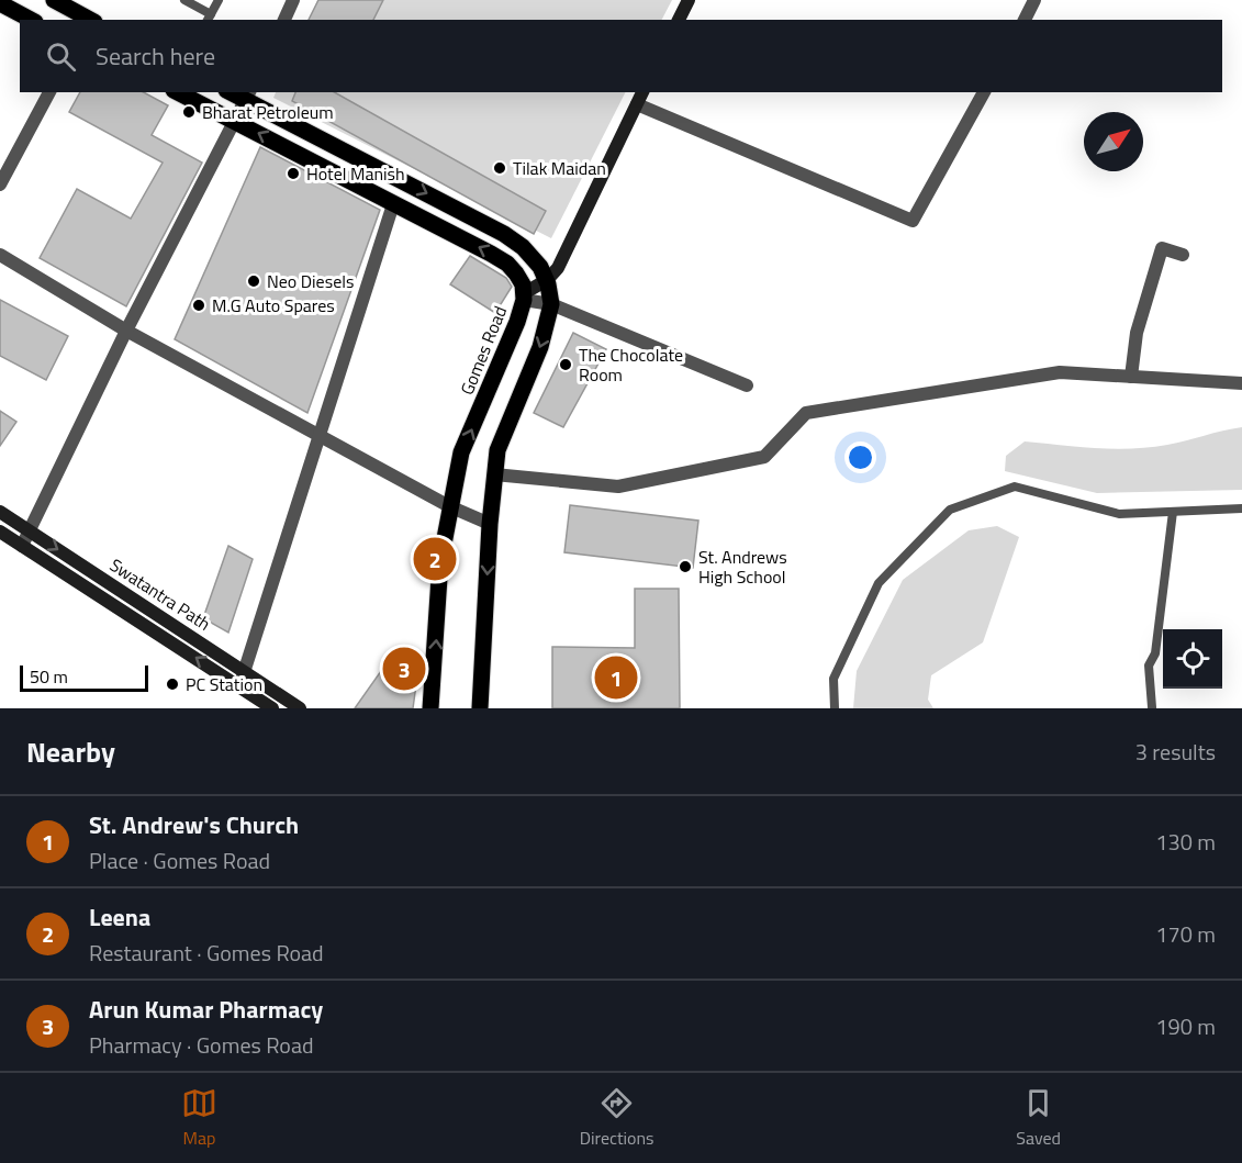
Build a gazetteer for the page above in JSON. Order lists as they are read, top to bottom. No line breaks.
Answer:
{"streets":{"main road":["Gomes Road"],"street":["Swatantra Path"]},"places":["Bharat Petroleum","Tilak Maidan","Hotel Manish","Neo Diesels","M.G Auto Spares","The Chocolate Room","St. Andrews High School","PC Station"],"scale_bar":"50 m","north":"top right","page":{"search":"Search here","pins":["2","3","1"],"scale":"50 m","heading":["Nearby","3 results"],"list":[{"mark":"1","name":"St. Andrew's Church","note":"Place · Gomes Road","value":"130 m"},{"mark":"2","name":"Leena","note":"Restaurant · Gomes Road","value":"170 m"},{"mark":"3","name":"Arun Kumar Pharmacy","note":"Pharmacy · Gomes Road","value":"190 m"}],"nav":["Map","Directions","Saved"]}}
